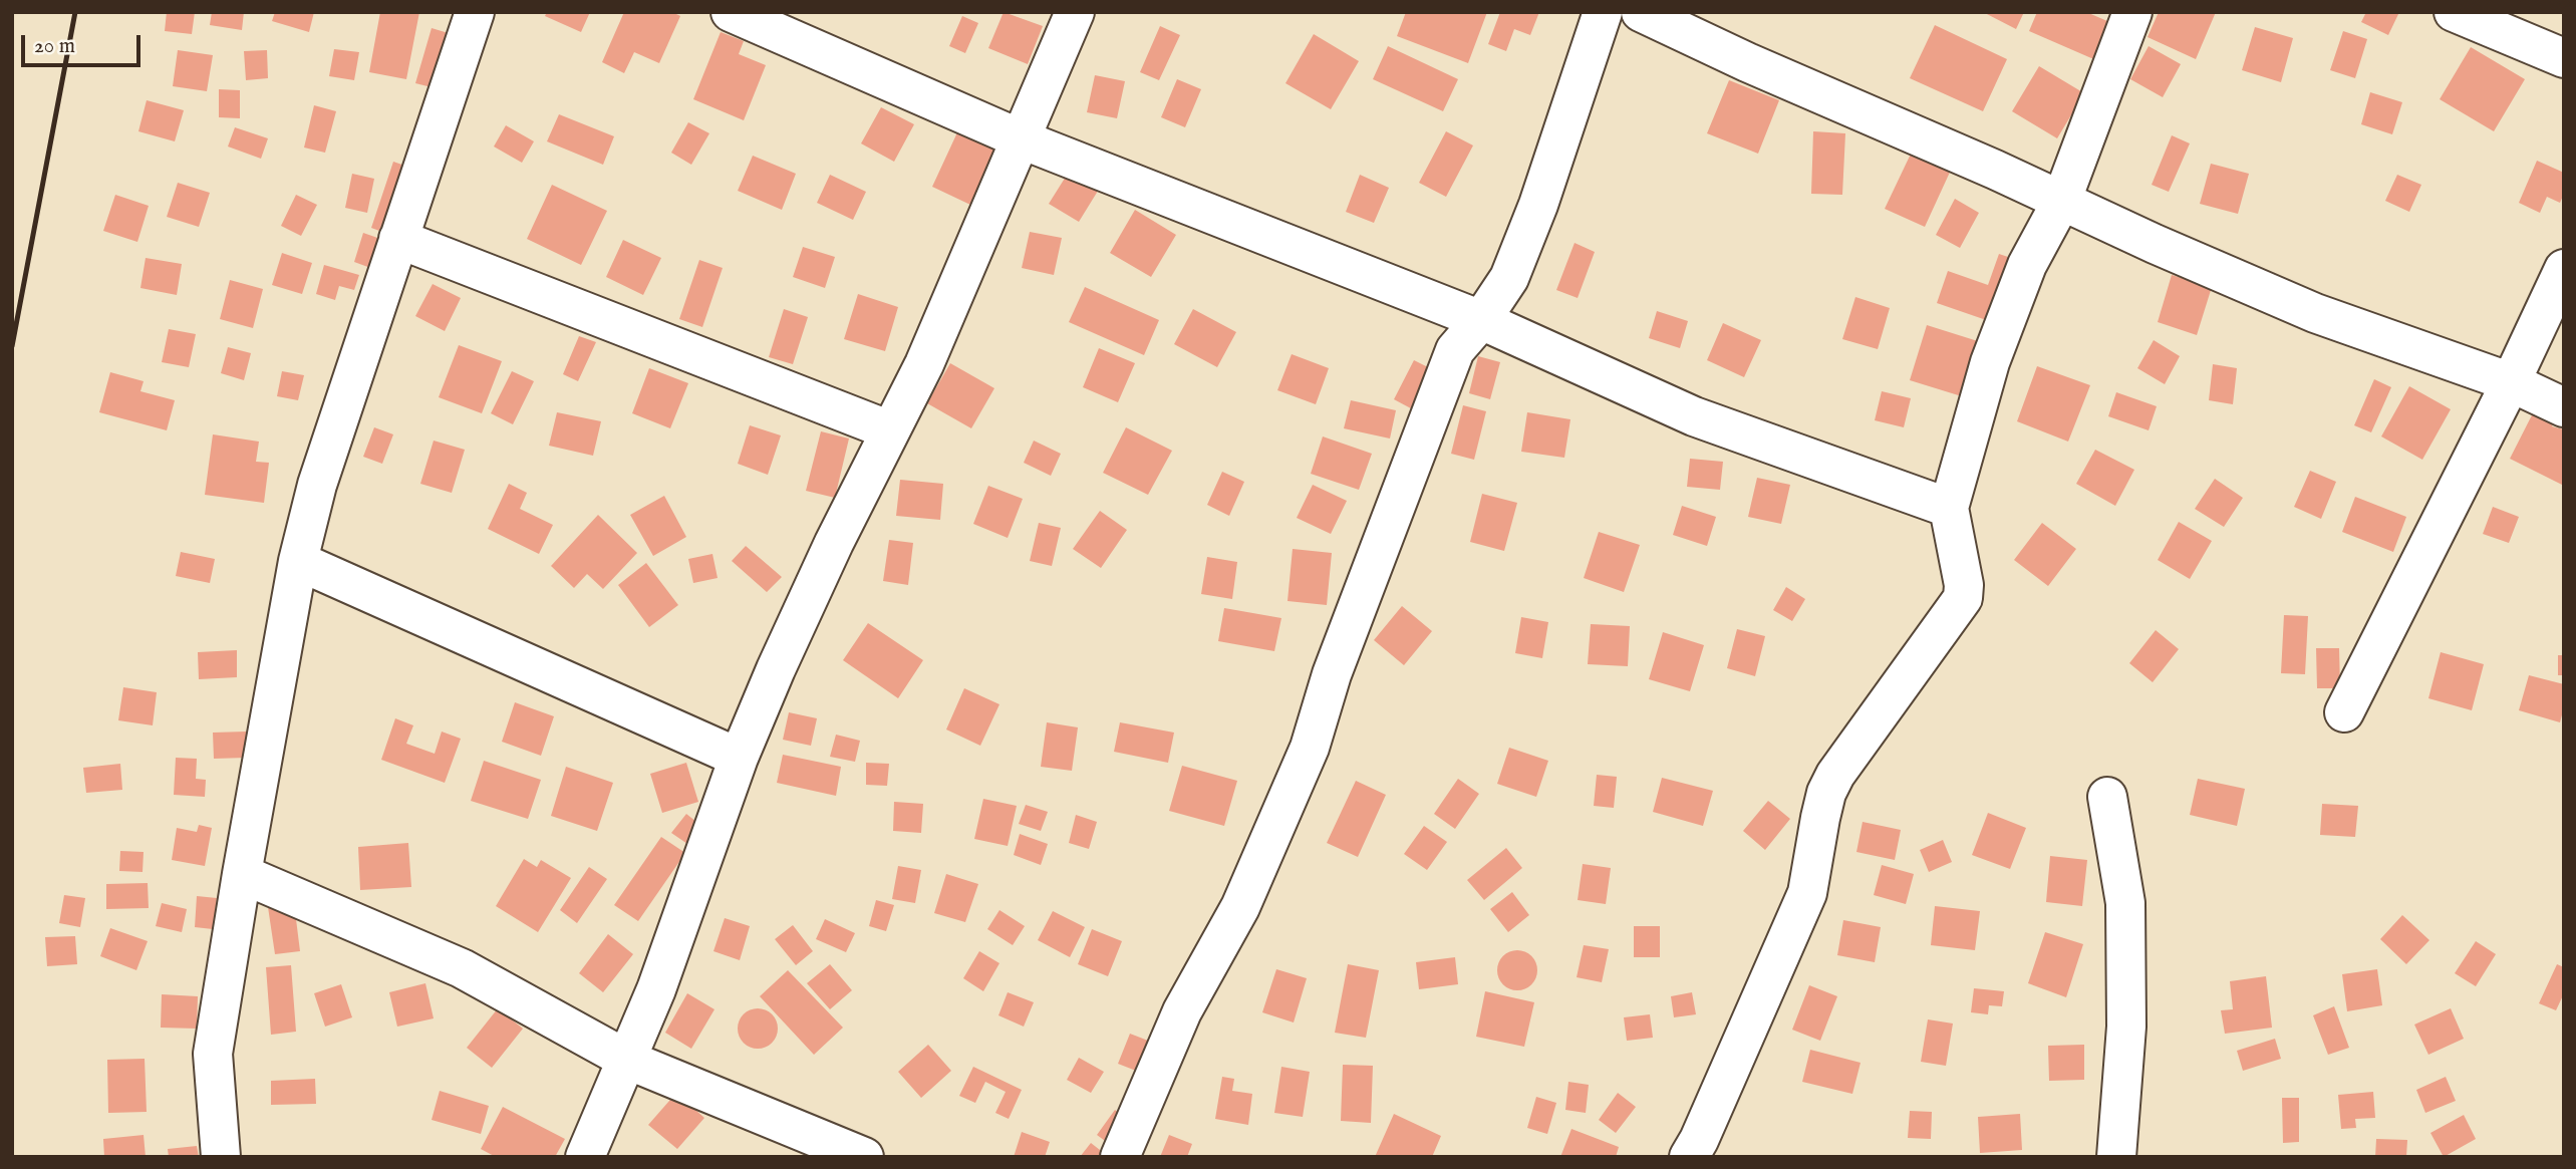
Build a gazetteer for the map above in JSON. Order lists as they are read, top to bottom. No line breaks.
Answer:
{"scale_bar":"20 m"}
